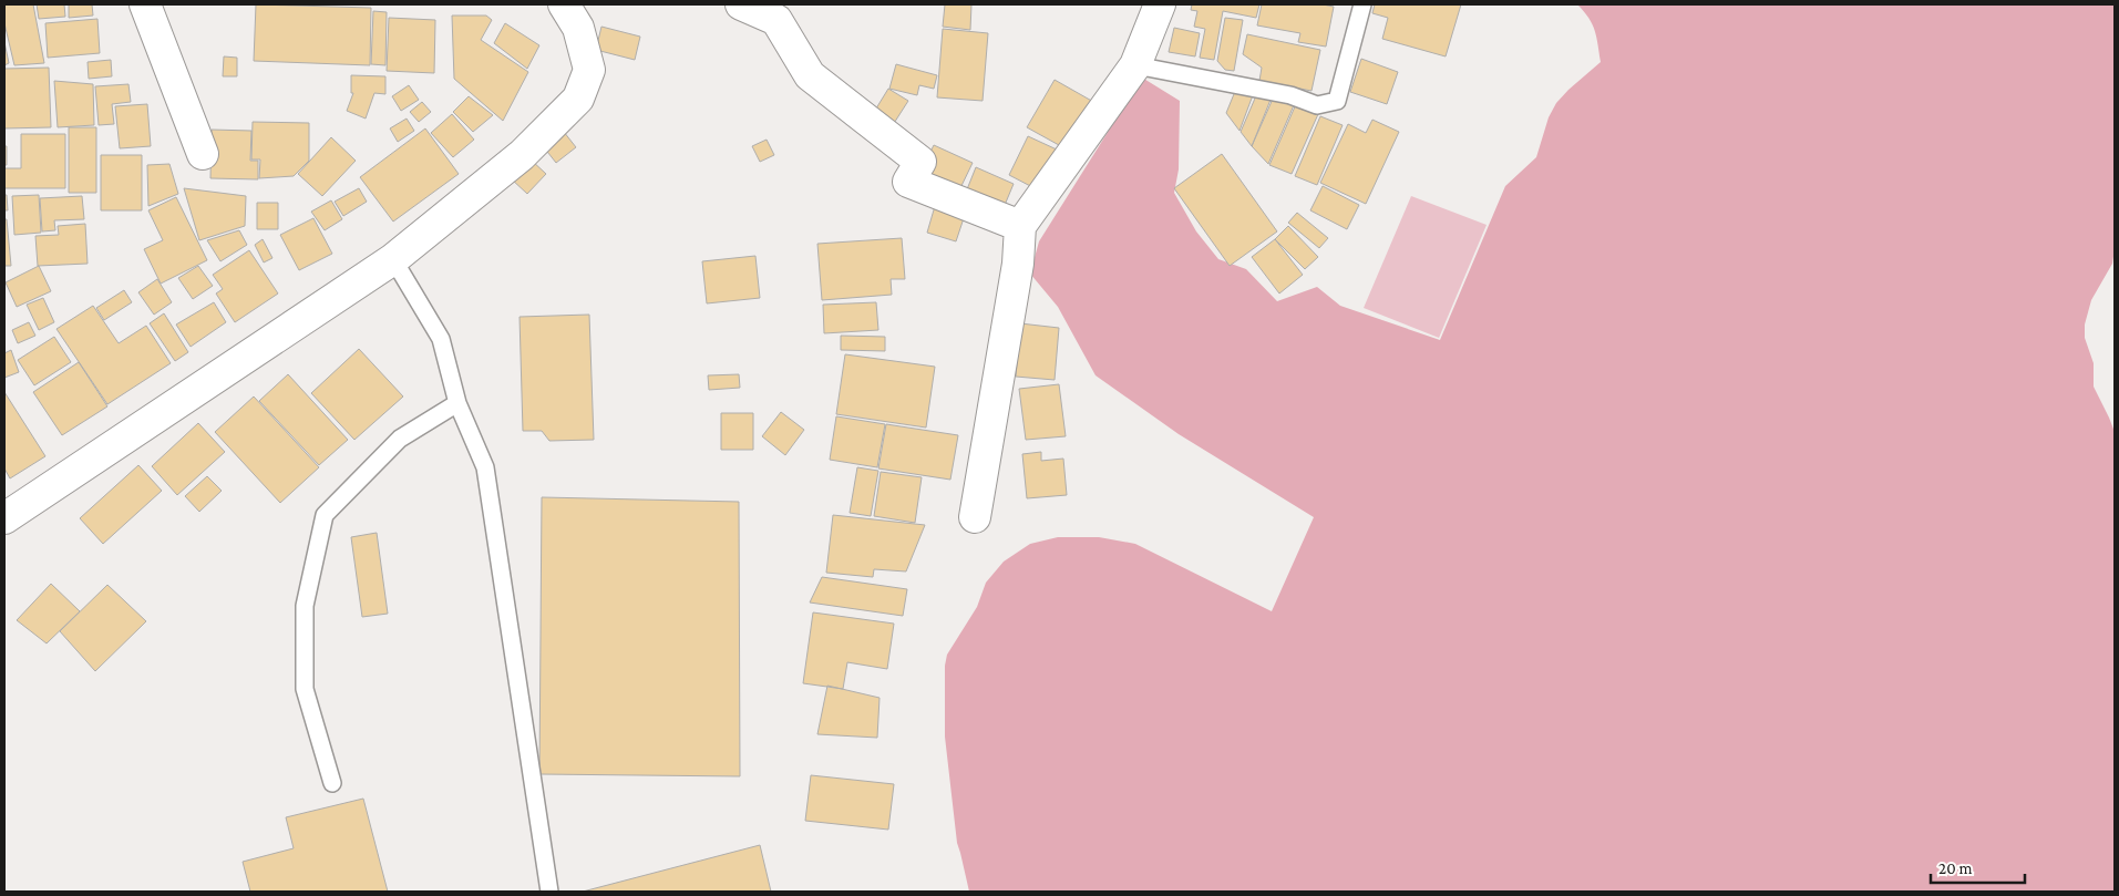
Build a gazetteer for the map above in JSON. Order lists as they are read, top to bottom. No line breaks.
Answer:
{"scale_bar":"20 m"}
